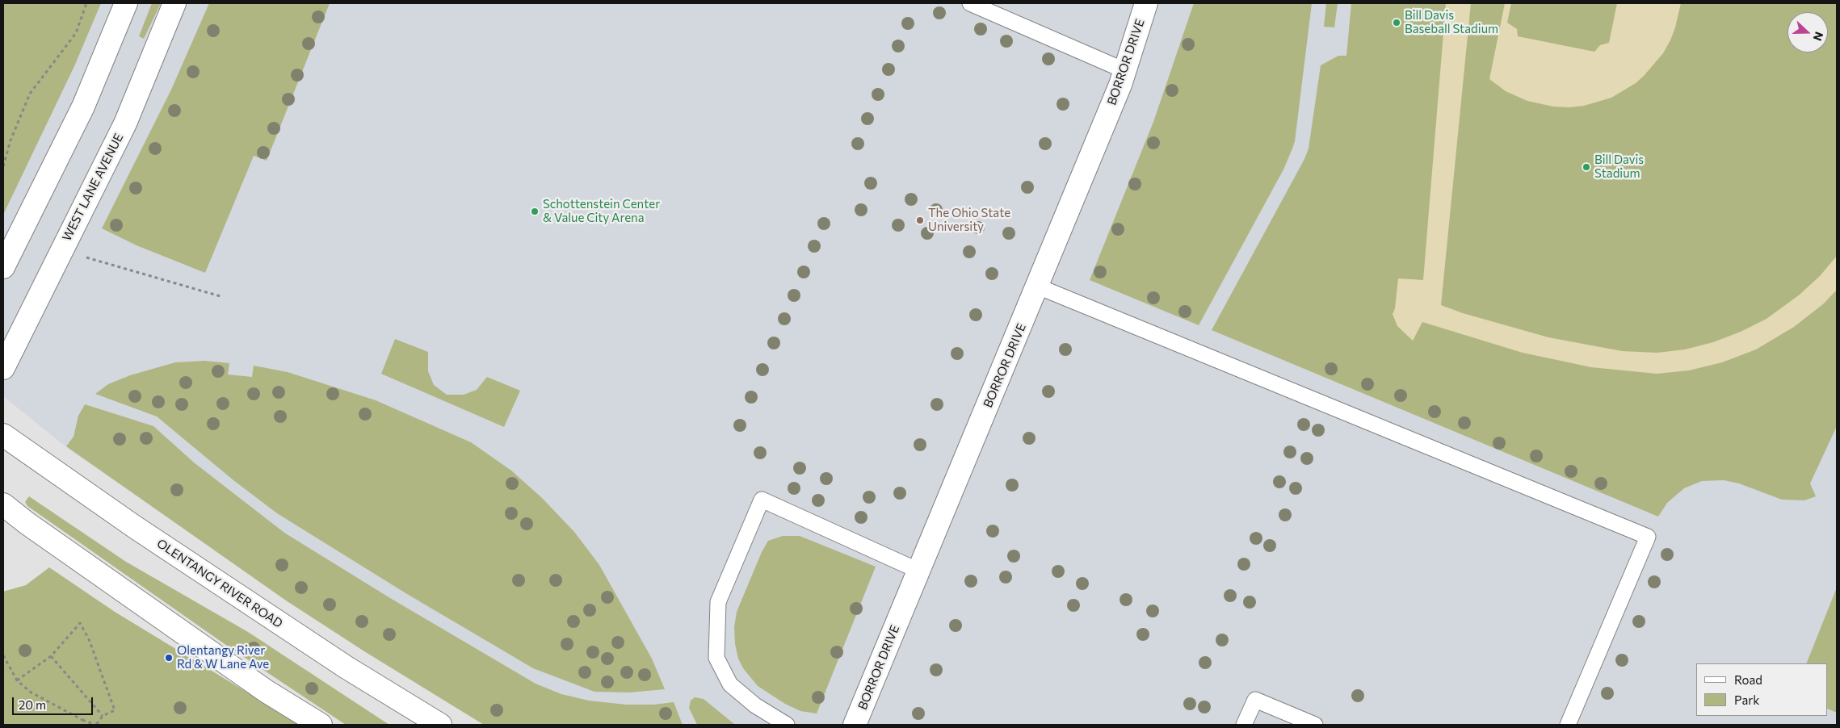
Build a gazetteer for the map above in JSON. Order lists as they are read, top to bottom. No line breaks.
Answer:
{"streets":{"main road":["BORROR DRIVE","WEST LANE AVENUE","OLENTANGY RIVER ROAD"]},"places":["Bill Davis Baseball Stadium","Bill Davis Stadium","Schottenstein Center & Value City Arena","The Ohio State University","Olentangy River Rd & W Lane Ave"],"legend":["Road","Park"],"scale_bar":"20 m","north":"right"}
